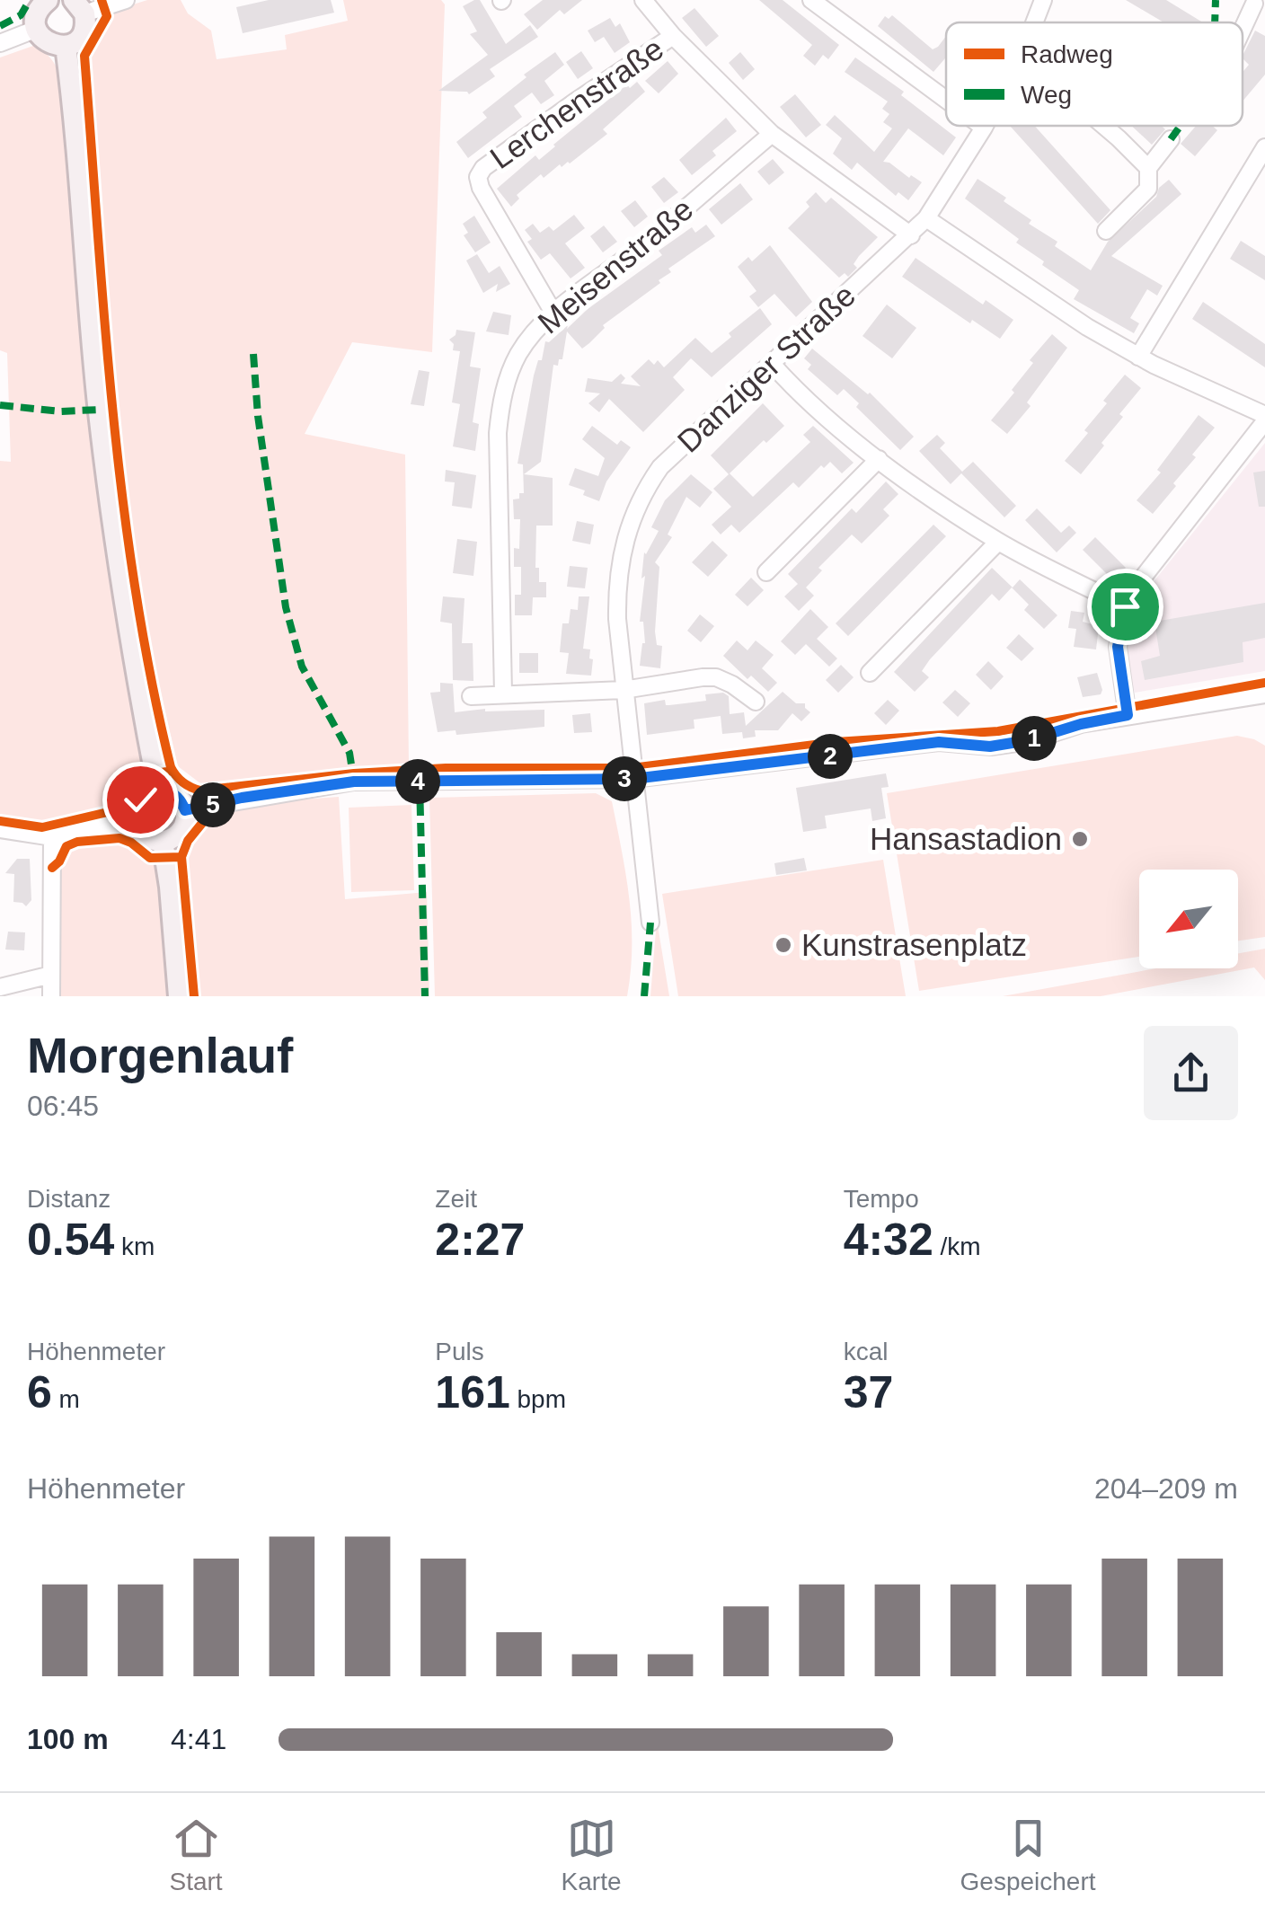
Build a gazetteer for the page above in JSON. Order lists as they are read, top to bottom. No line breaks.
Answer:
{"streets":{"street":["Lerchenstraße","Meisenstraße","Danziger Straße"]},"crossings":[["Lerchenstraße","Meisenstraße"]],"places":["Hansastadion","Kunstrasenplatz"],"legend":["Radweg","Weg"],"north":"bottom left","page":{"pins":["1","2","3","4","5"],"heading":["Morgenlauf","06:45"],"stats":[["Distanz","0.54 km"],["Zeit","2:27"],["Tempo","4:32 /km"],["Höhenmeter","6 m"],["Puls","161 bpm"],["kcal","37"]],"chart":["Höhenmeter","204–209 m"],"list":[{"name":"100 m","note":"4:41"}],"tabs":["Start","Karte","Gespeichert"]}}
